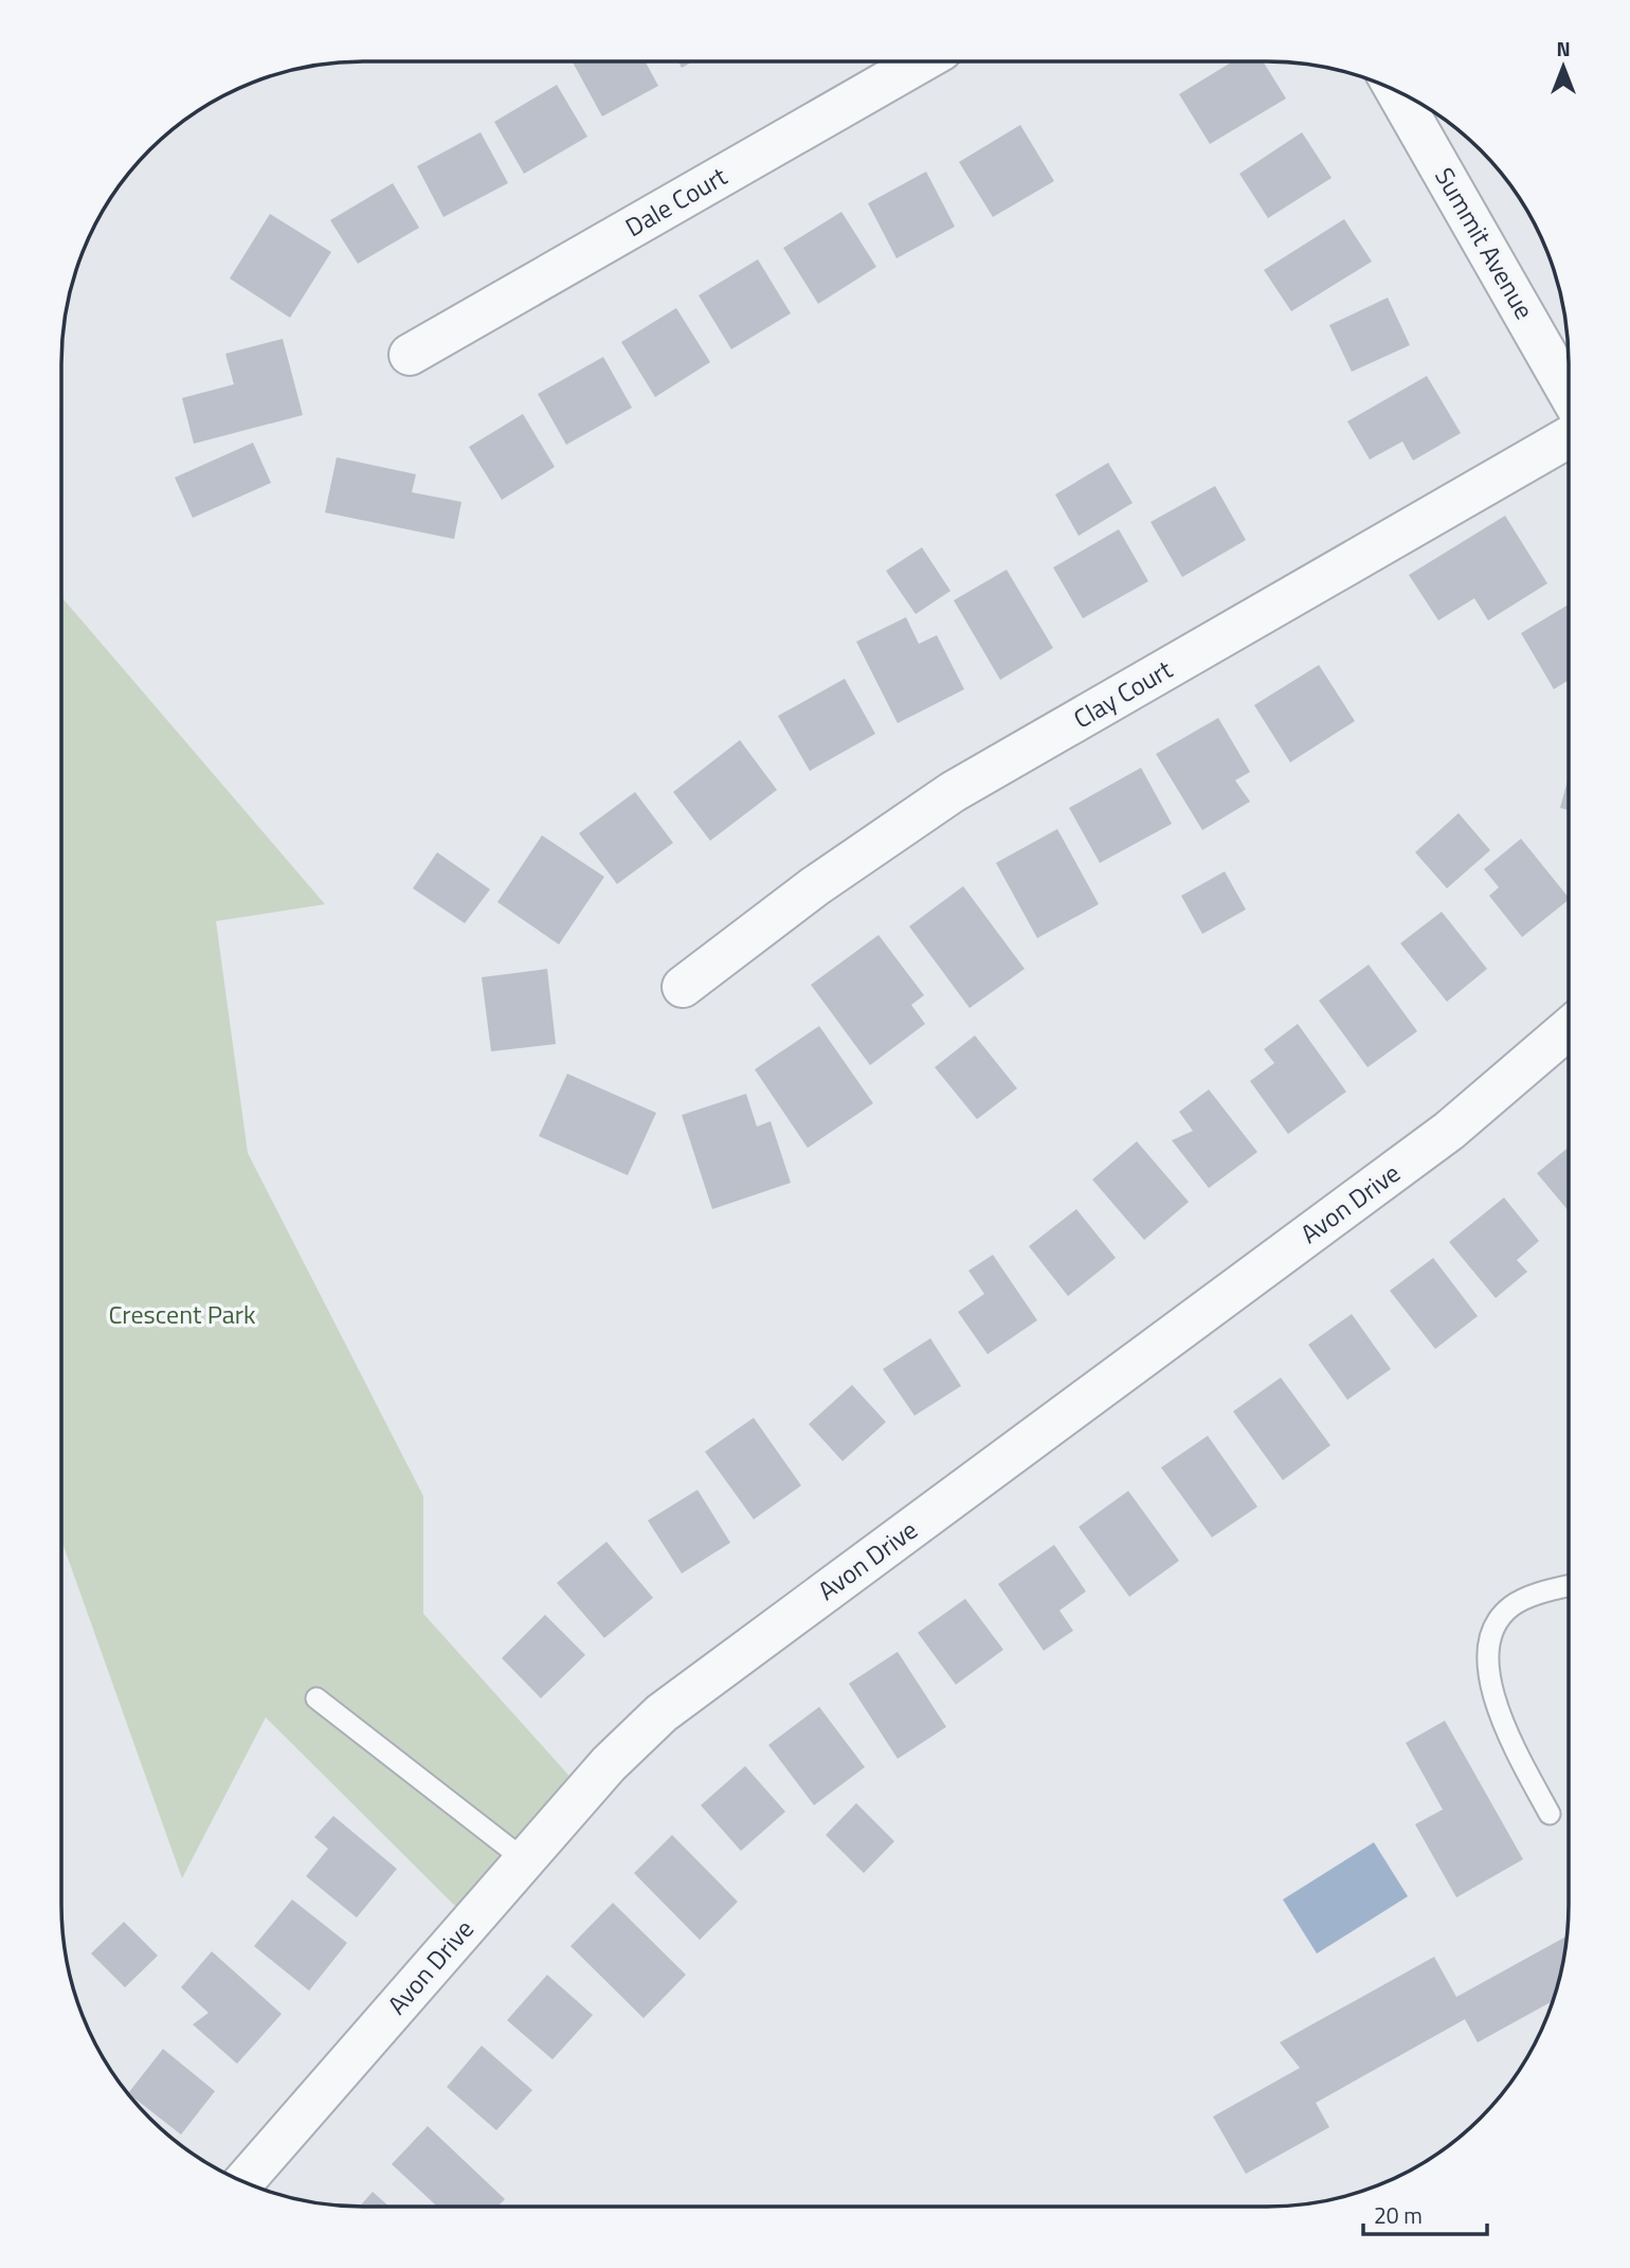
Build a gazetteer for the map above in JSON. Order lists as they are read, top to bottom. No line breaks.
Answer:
{"streets":{"street":["Dale Court","Summit Avenue","Clay Court","Avon Drive"]},"parks":["Crescent Park"],"scale_bar":"20 m","north":"top"}
